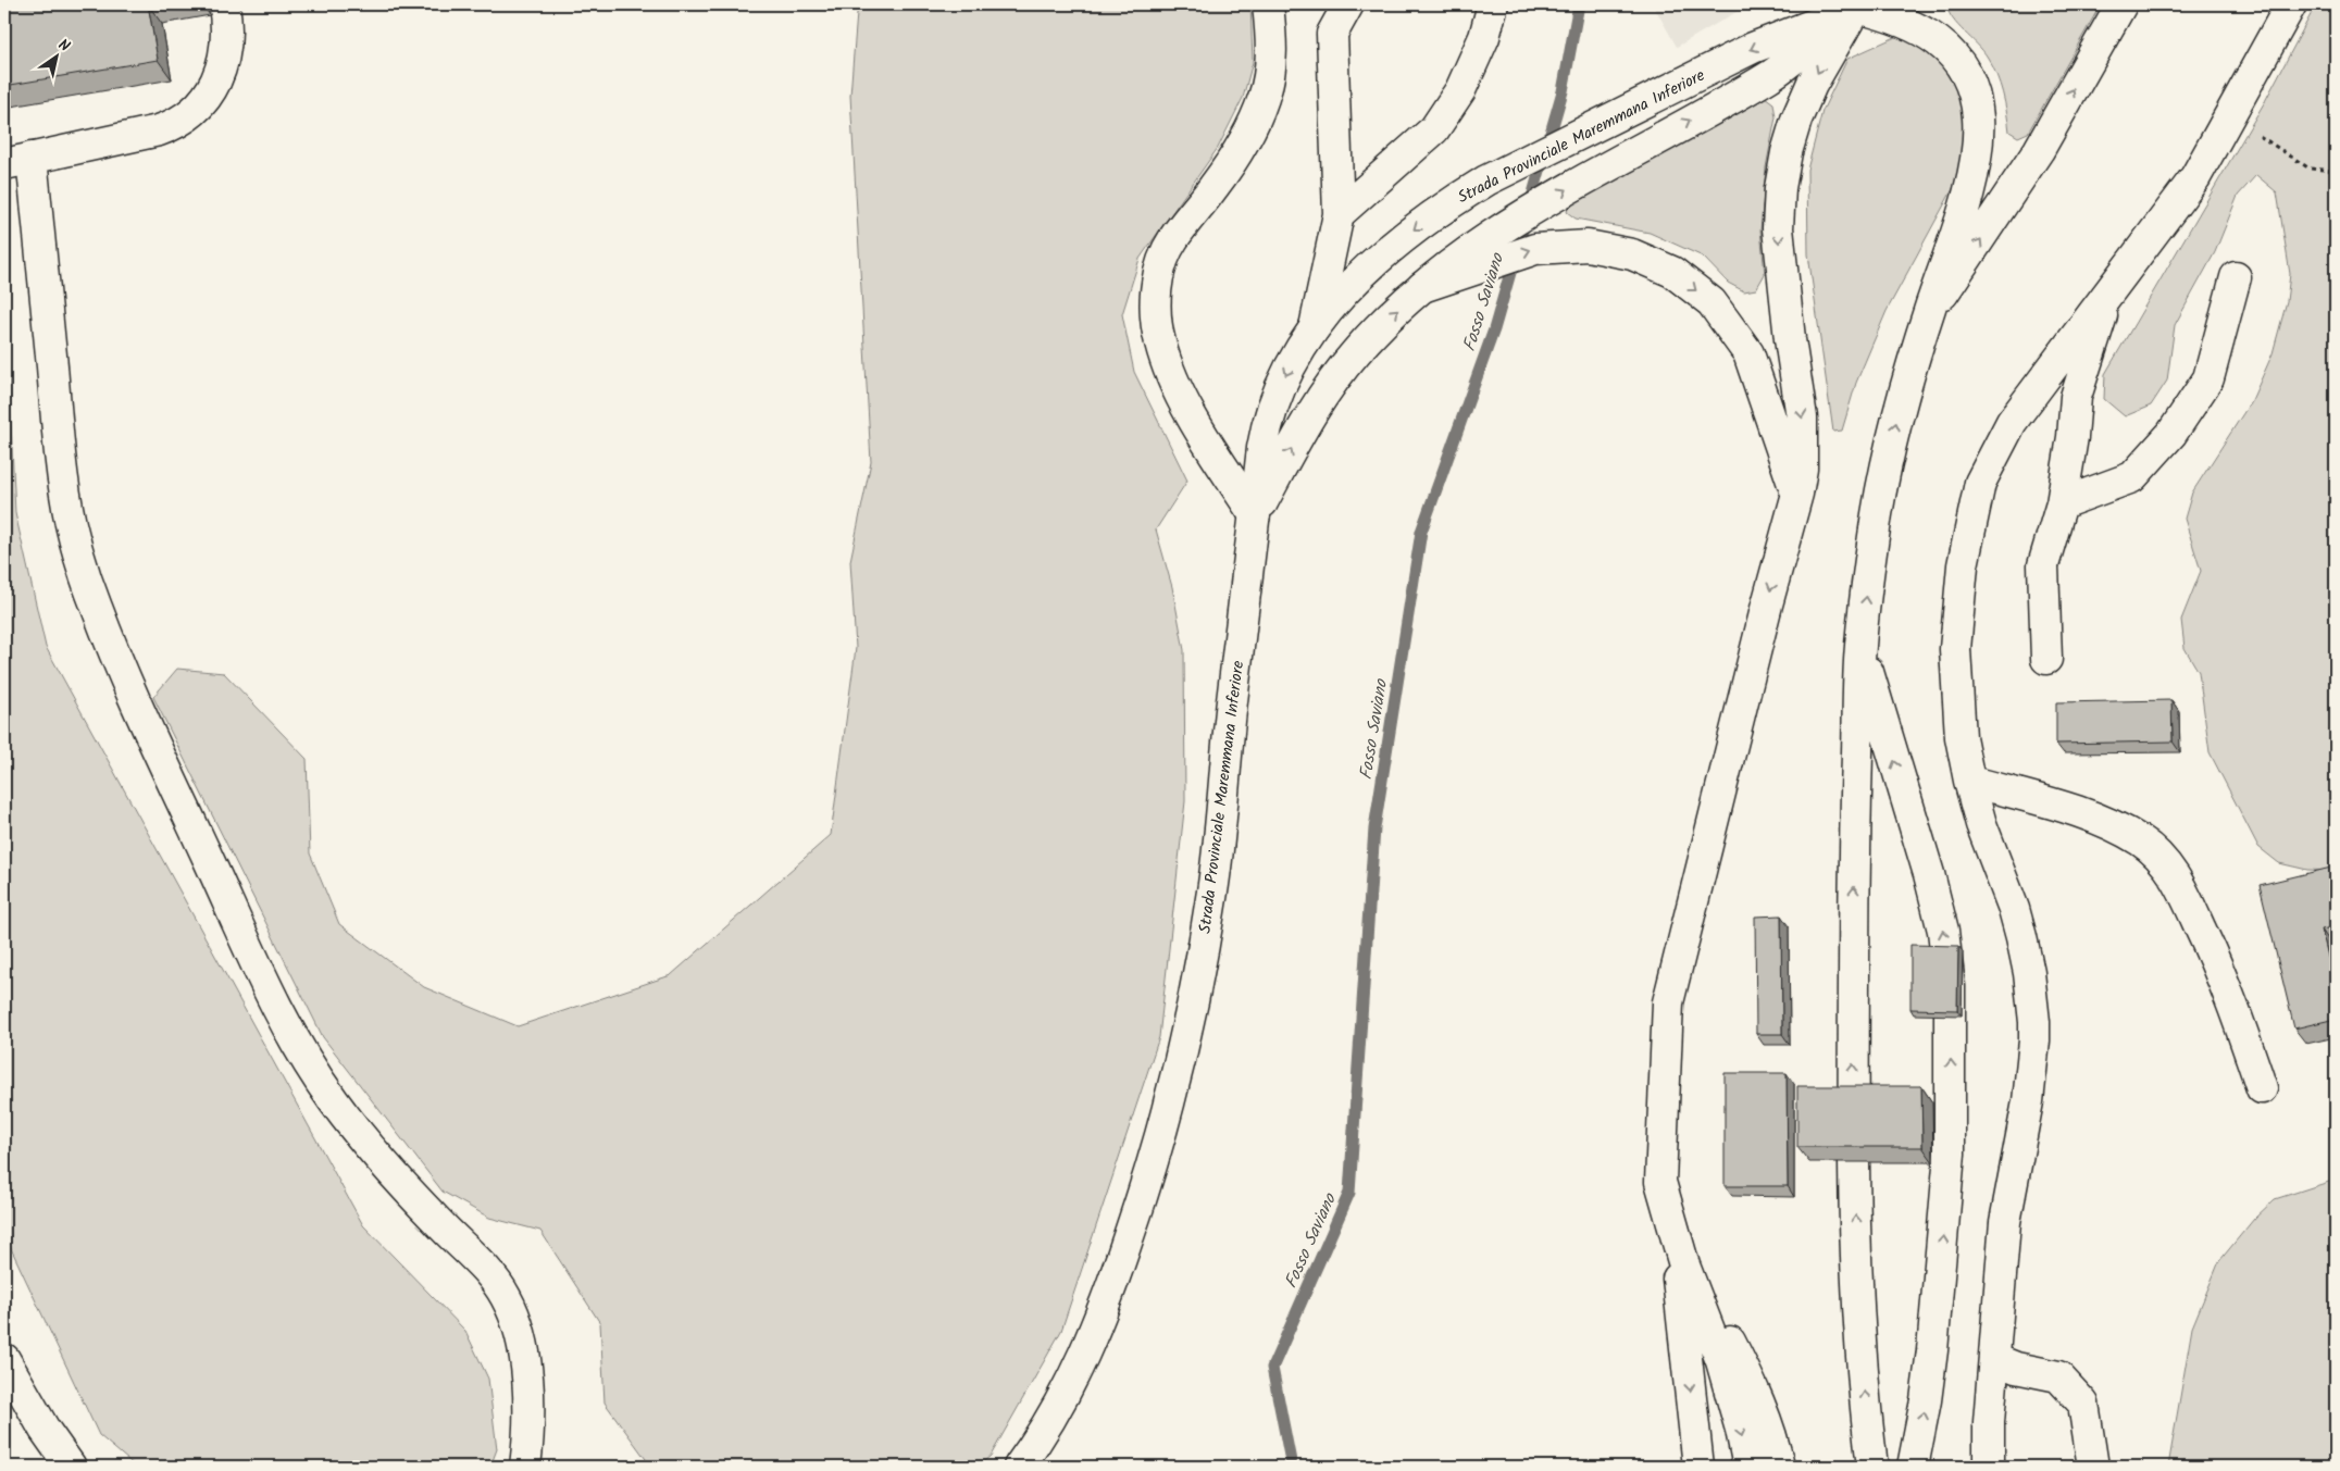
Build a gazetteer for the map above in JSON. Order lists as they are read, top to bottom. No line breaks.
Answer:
{"streets":{"main road":["Strada Provinciale Maremmana Inferiore"]},"water":["Fosso Saviano"],"north":"top right"}
